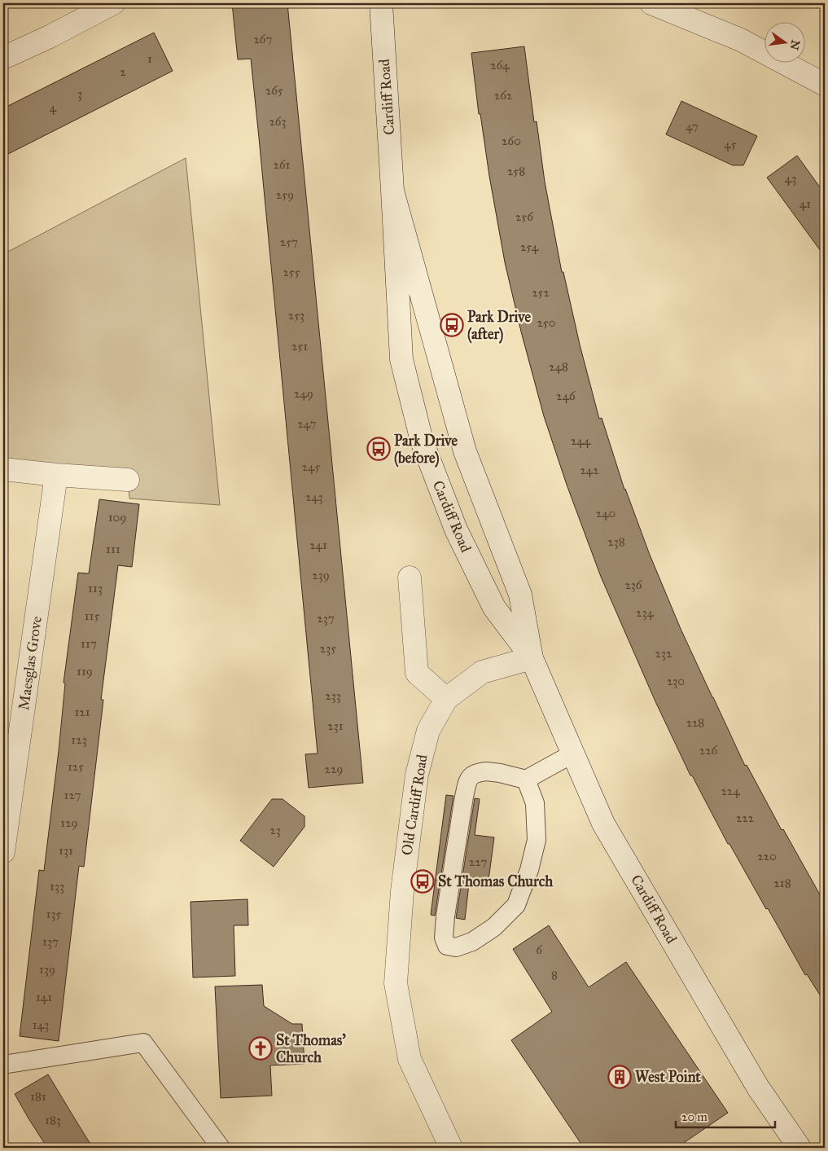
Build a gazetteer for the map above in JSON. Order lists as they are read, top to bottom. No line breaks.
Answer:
{"streets":{"main road":["Cardiff Road","Maesglas Grove","Old Cardiff Road"]},"crossings":[["Cardiff Road","Old Cardiff Road"]],"places":{"bus stop":["Park Drive (after)","Park Drive (before)","St Thomas Church"],"church":["St Thomas' Church"],"building":["West Point"]},"house_numbers":["267","1","264","2","265","3","262","4","263","47","260","45","261","258","43","259","41","256","257","254","255","252","253","250","251","248","249","246","247","244","245","242","243","240","109","238","241","111","239","236","113","234","115","237","117","235","232","119","230","233","121","228","231","123","226","125","229","224","127","222","129","23","131","220","227","218","133","135","137","6","139","8","141","143","181","183"],"scale_bar":"20 m","north":"right"}
